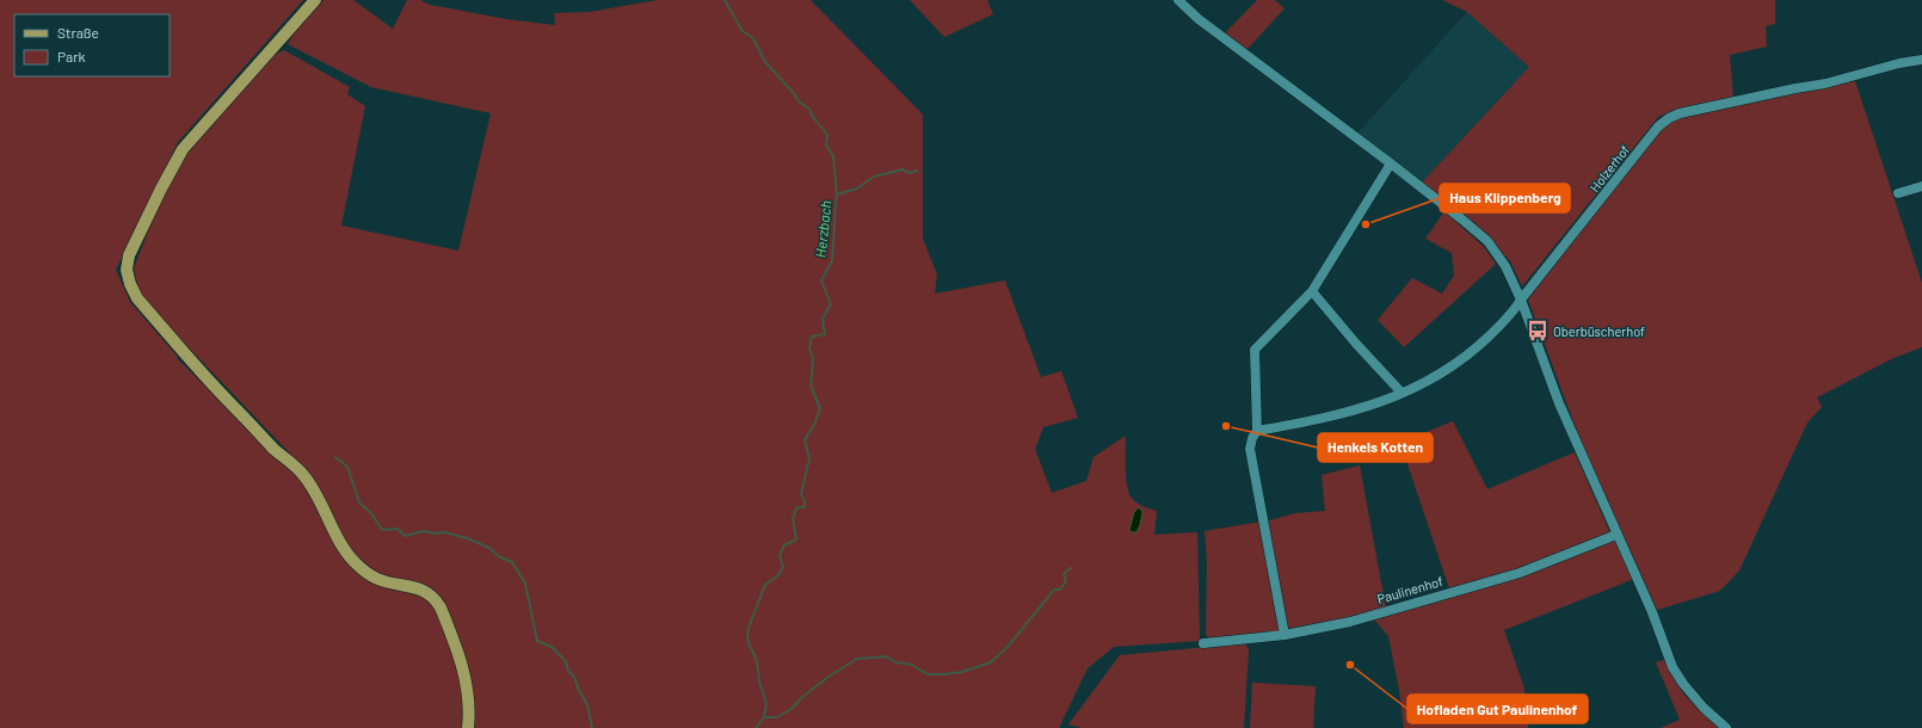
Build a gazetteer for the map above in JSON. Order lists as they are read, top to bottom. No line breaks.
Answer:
{"streets":{"street":["Holzerhof","Paulinenhof"]},"water":["Herzbach"],"places":{"other":["Haus Klippenberg","Henkels Kotten","Hofladen Gut Paulinenhof"],"bus stop":["Oberbüscherhof"]},"legend":["Straße","Park"]}
